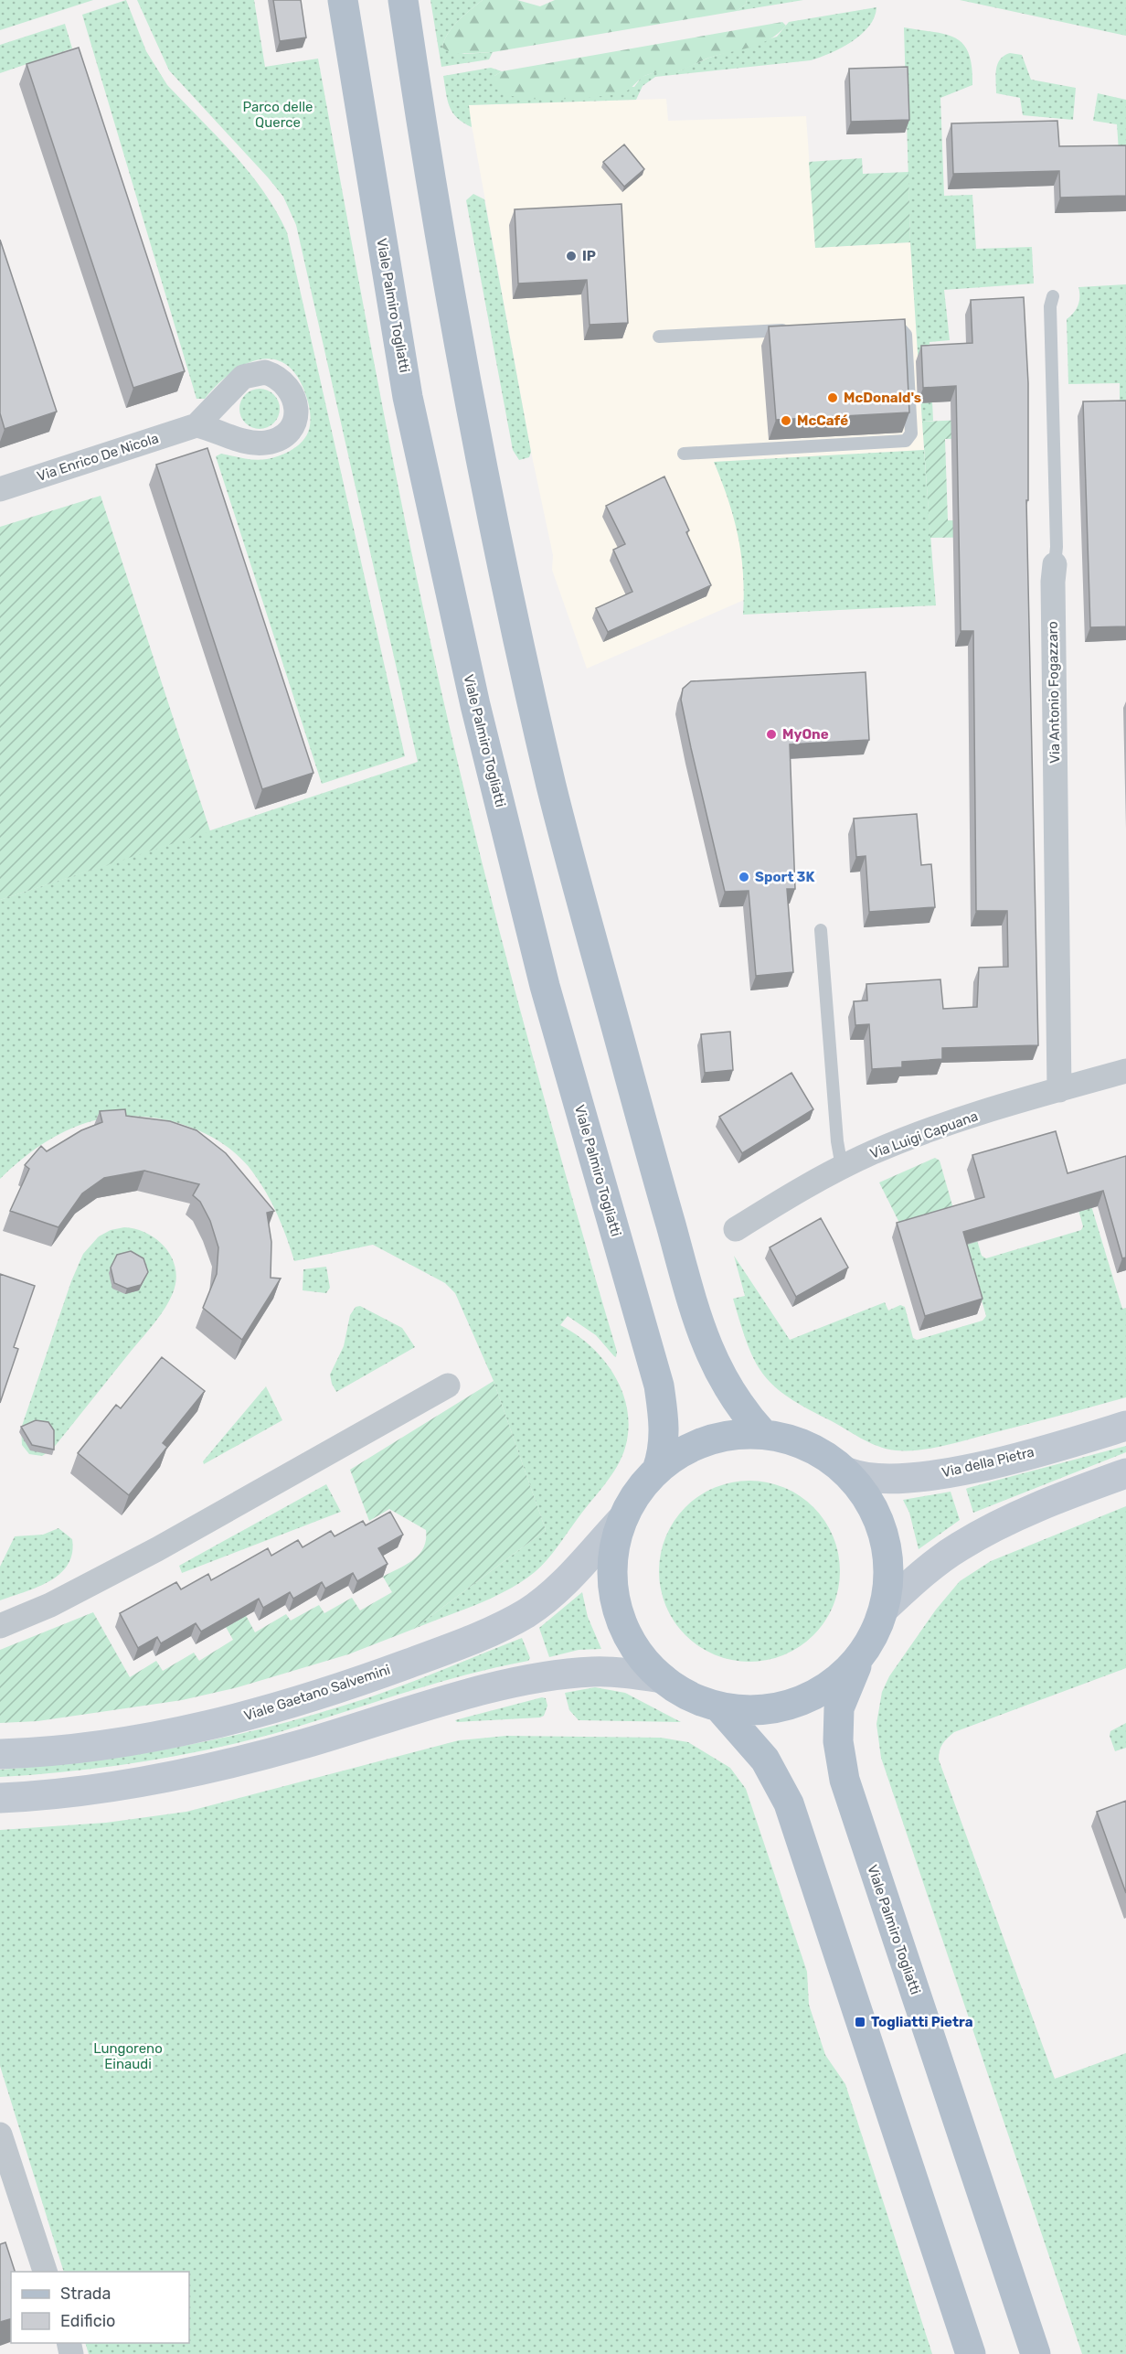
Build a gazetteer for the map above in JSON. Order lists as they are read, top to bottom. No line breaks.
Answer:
{"streets":{"main road":["Viale Palmiro Togliatti","Via della Pietra","Viale Gaetano Salvemini"],"street":["Via Enrico De Nicola","Via Antonio Fogazzaro","Via Luigi Capuana"]},"crossings":[["Via Antonio Fogazzaro","Via Luigi Capuana"]],"parks":["Parco delle Querce","Lungoreno Einaudi"],"places":{"other":["IP","McDonald's","McCafé","MyOne","Sport 3K"],"transit":["Togliatti Pietra"]},"legend":["Strada","Edificio"]}
